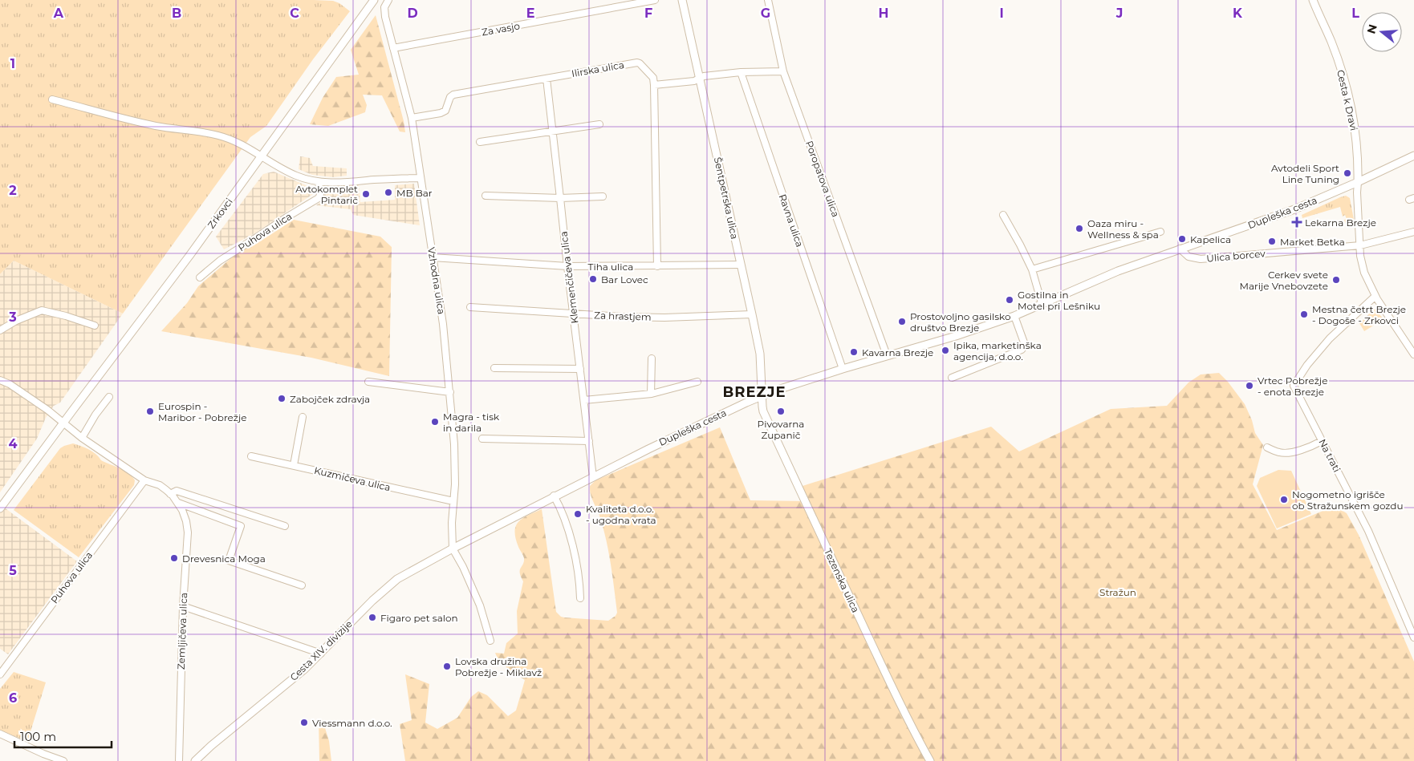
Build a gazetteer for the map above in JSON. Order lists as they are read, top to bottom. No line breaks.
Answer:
{"streets":{"street":["Za vasjo","Ilirska ulica","Cesta k Dravi","Poropatova ulica","Šentpetrska ulica","Dupleška cesta","Zrkovci","Ravna ulica","Puhova ulica","Ulica borcev","Tiha ulica","Klemenčičeva ulica","Vzhodna ulica","Za hrastjem","Na trati","Kuzmičeva ulica","Tezenska ulica","Zemljičeva ulica","Cesta XIV. divizije"]},"crossings":[["Za vasjo","Vzhodna ulica"],["Ilirska ulica","Klemenčičeva ulica"],["Ilirska ulica","Vzhodna ulica"],["Cesta k Dravi","Dupleška cesta"],["Poropatova ulica","Dupleška cesta"],["Šentpetrska ulica","Dupleška cesta"],["Šentpetrska ulica","Tiha ulica"],["Šentpetrska ulica","Za hrastjem"],["Šentpetrska ulica","Tezenska ulica"],["Dupleška cesta","Ravna ulica"],["Dupleška cesta","Ulica borcev"],["Dupleška cesta","Klemenčičeva ulica"],["Dupleška cesta","Vzhodna ulica"],["Dupleška cesta","Tezenska ulica"],["Dupleška cesta","Cesta XIV. divizije"],["Zrkovci","Zemljičeva ulica"],["Puhova ulica","Zemljičeva ulica"],["Tiha ulica","Klemenčičeva ulica"],["Tiha ulica","Vzhodna ulica"],["Klemenčičeva ulica","Za hrastjem"],["Vzhodna ulica","Kuzmičeva ulica"],["Vzhodna ulica","Cesta XIV. divizije"]],"districts":["BREZJE"],"parks":["Stražun"],"places":{"other":["Avtodeli Sport Line Tuning","MB Bar","Avtokomplet Pintarič","Oaza miru - Wellness & spa","Kapelica","Market Betka","Bar Lovec","Cerkev svete Marije Vnebovzete","Gostilna in Motel pri Lešniku","Mestna četrt Brezje - Dogoše - Zrkovci","Prostovoljno gasilsko društvo Brezje","Ipika, marketinška agencija, d.o.o.","Kavarna Brezje","Vrtec Pobrežje - enota Brezje","Zabojček zdravja","Eurospin - Maribor - Pobrežje","Pivovarna Zupanič","Magra - tisk in darila","Nogometno igrišče ob Stražunskem gozdu","Kvaliteta d.o.o. - ugodna vrata","Drevesnica Moga","Figaro pet salon","Lovska družina Pobrežje - Miklavž","Viessmann d.o.o."],"health":["Lekarna Brezje"]},"scale_bar":"100 m","north":"left","grid":{"columns":["A","B","C","D","E","F","G","H","I","J","K","L"],"rows":["1","2","3","4","5","6"]}}
